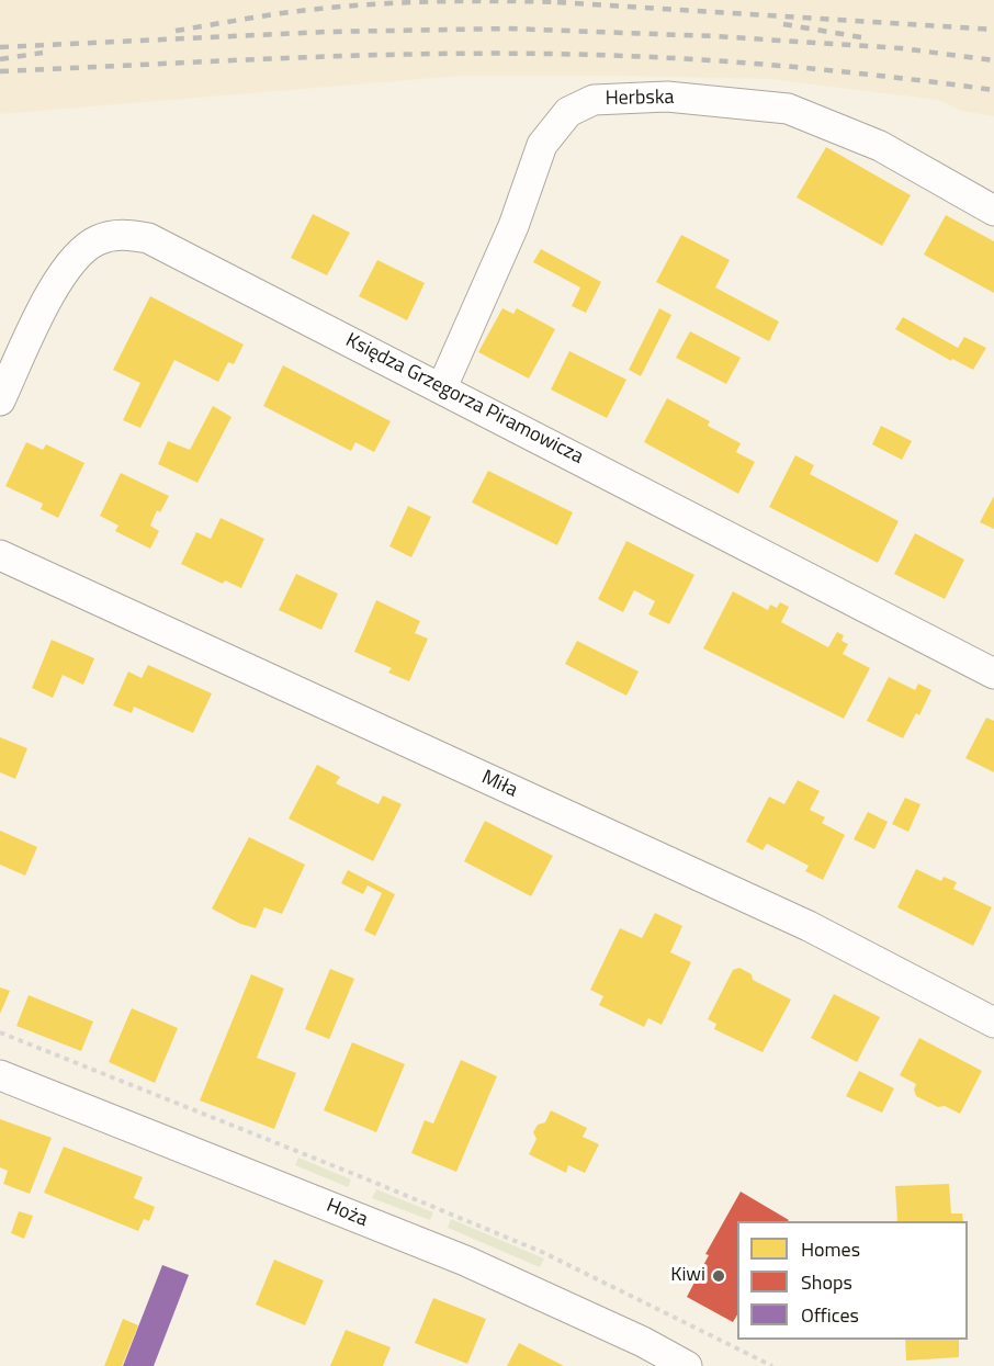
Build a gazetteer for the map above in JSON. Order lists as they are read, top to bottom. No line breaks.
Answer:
{"streets":{"street":["Herbska","Księdza Grzegorza Piramowicza","Miła","Hoża"]},"crossings":[["Herbska","Księdza Grzegorza Piramowicza"]],"places":["Kiwi"],"legend":["Homes","Shops","Offices"]}
